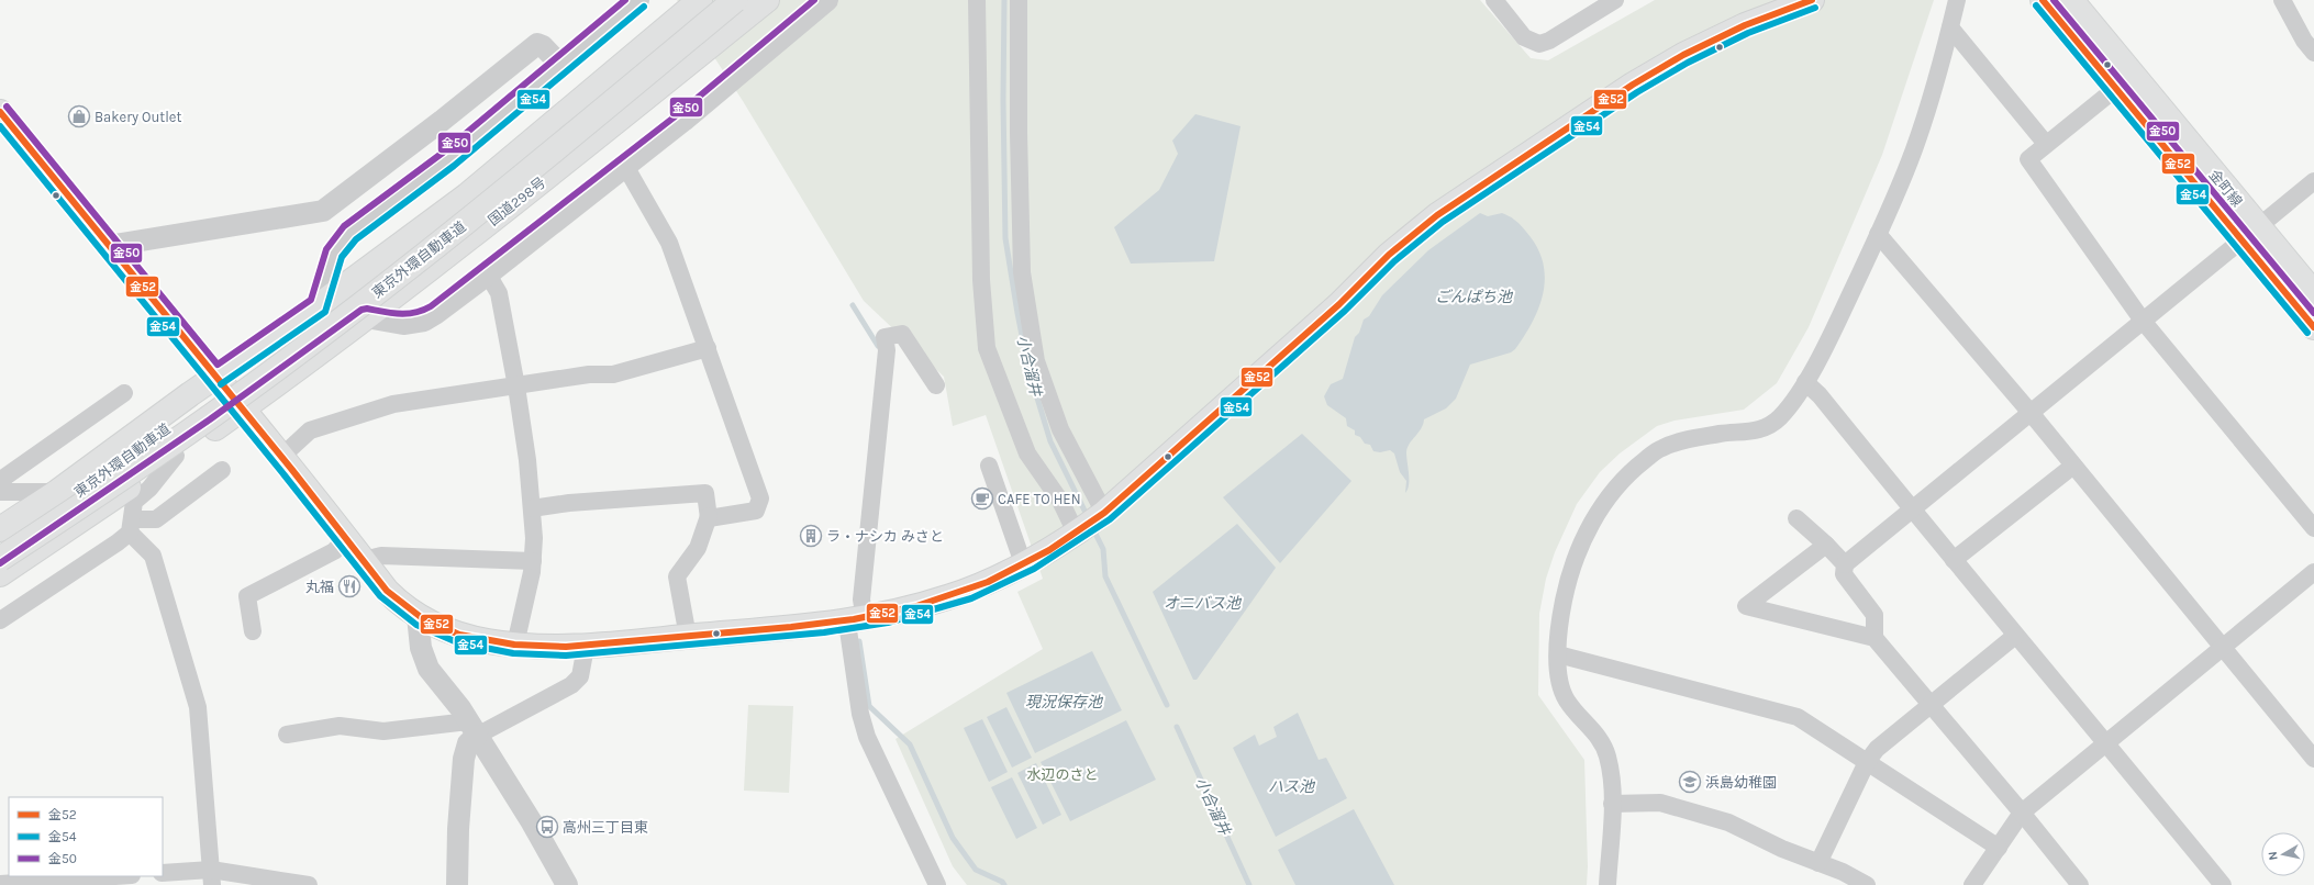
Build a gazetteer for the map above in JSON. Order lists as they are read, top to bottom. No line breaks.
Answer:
{"streets":{"main road":["金町線","国道298号","東京外環自動車道"]},"water":["ごんぱち池","小合溜井","オニバス池","現況保存池","ハス池"],"parks":["水辺のさと"],"places":{"shop":["Bakery Outlet"],"cafe":["CAFE TO HEN"],"building":["ラ・ナシカ みさと"],"restaurant":["丸福"],"school or university":["浜島幼稚園"],"bus stop":["高州三丁目東"]},"lines":["transit line 金52","transit line 金50","transit line 金54"],"legend":["金52","金54","金50"],"north":"left"}
